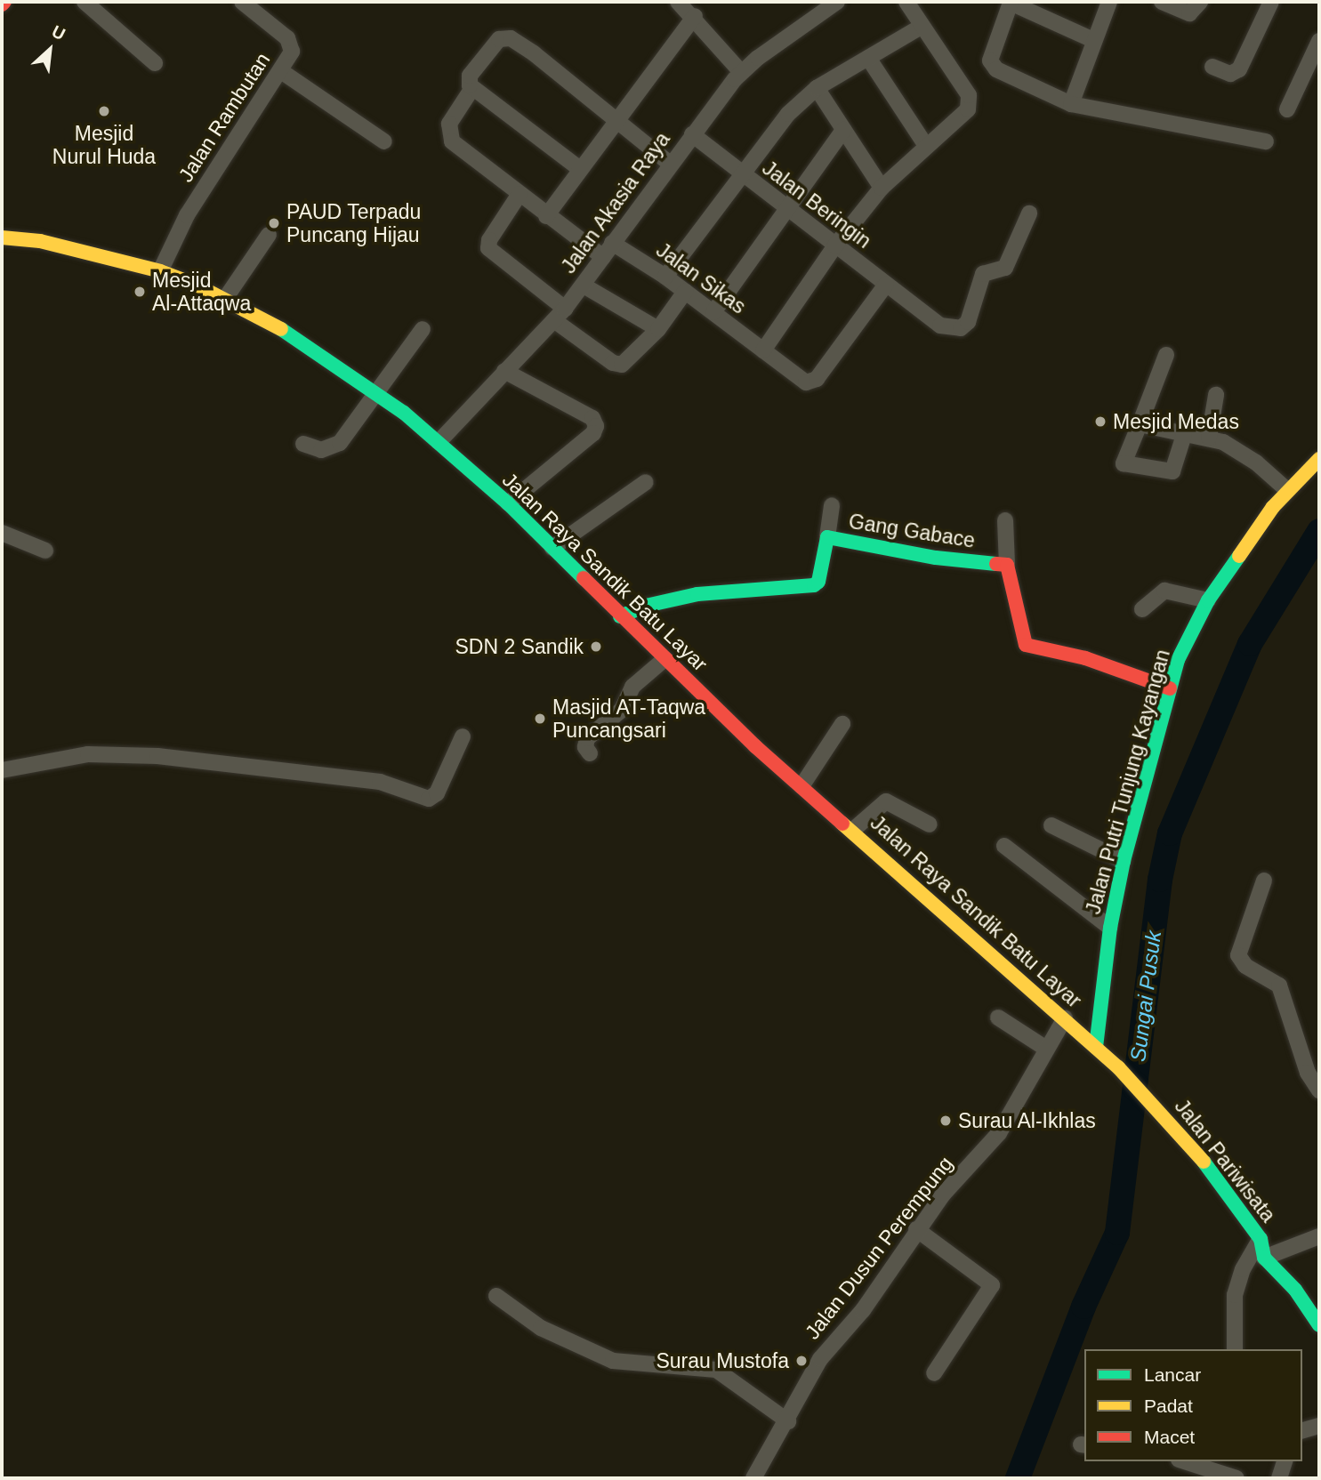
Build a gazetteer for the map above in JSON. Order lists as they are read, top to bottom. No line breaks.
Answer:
{"streets":{"main road":["Gang Gabace","Jalan Raya Sandik Batu Layar","Jalan Putri Tunjung Kayangan","Jalan Pariwisata"],"street":["Jalan Rambutan","Jalan Akasia Raya","Jalan Beringin","Jalan Sikas","Jalan Dusun Perempung"]},"crossings":[["Jalan Rambutan","Jalan Raya Sandik Batu Layar"],["Jalan Akasia Raya","Jalan Beringin"],["Jalan Akasia Raya","Jalan Sikas"],["Jalan Akasia Raya","Jalan Raya Sandik Batu Layar"],["Jalan Beringin","Jalan Sikas"],["Gang Gabace","Jalan Raya Sandik Batu Layar"],["Jalan Raya Sandik Batu Layar","Jalan Putri Tunjung Kayangan"],["Jalan Raya Sandik Batu Layar","Jalan Pariwisata"],["Jalan Raya Sandik Batu Layar","Jalan Dusun Perempung"]],"water":["Sungai Pusuk"],"places":["Mesjid Nurul Huda","PAUD Terpadu Puncang Hijau","Mesjid Al-Attaqwa","Mesjid Medas","SDN 2 Sandik","Masjid AT-Taqwa Puncangsari","Surau Al-Ikhlas","Surau Mustofa"],"legend":["Lancar","Padat","Macet"],"north":"top right"}
